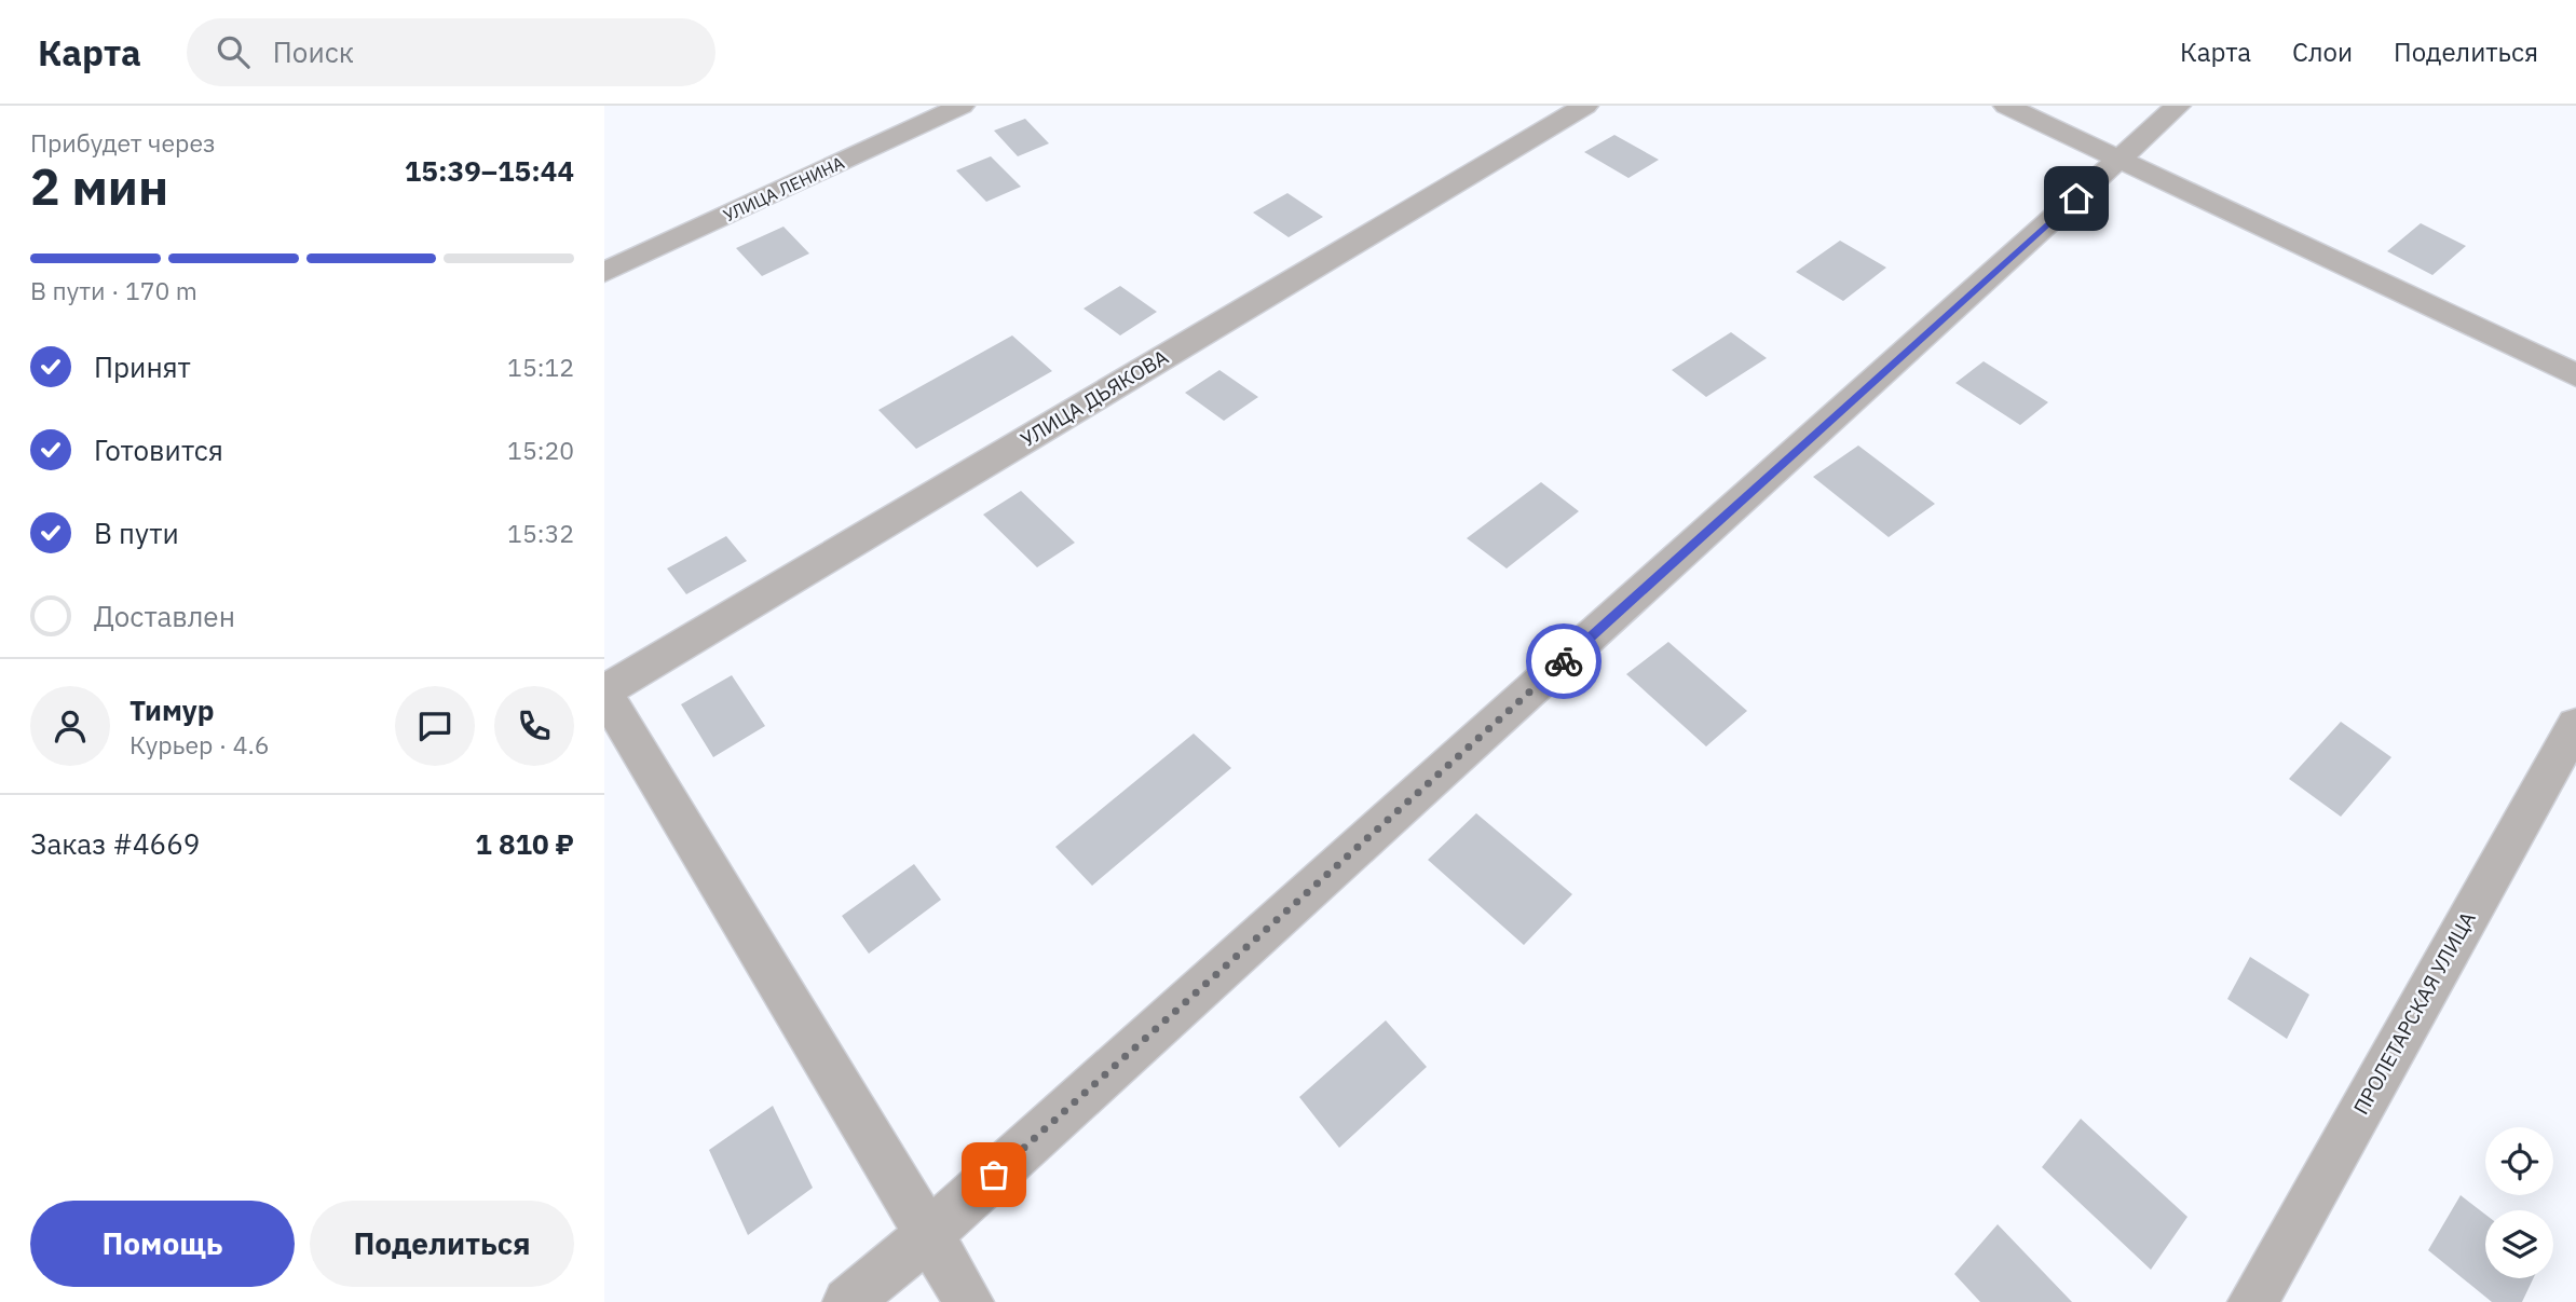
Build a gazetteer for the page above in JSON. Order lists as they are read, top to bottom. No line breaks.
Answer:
{"streets":{"street":["УЛИЦА ЛЕНИНА","УЛИЦА ДЬЯКОВА","ПРОЛЕТАРСКАЯ УЛИЦА"]},"page":{"header":"Карта","search":"Поиск","nav":["Карта","Слои","Поделиться"],"heading":["2 мин","Прибудет через","15:39–15:44"],"panel":["Тимур","Курьер · 4.6","Заказ #4669","1 810 ₽"],"bar":"В пути · 170 m","list":[["Принят","15:12"],["Готовится","15:20"],["В пути","15:32"],"Доставлен"],"buttons":["Помощь","Поделиться"]}}
